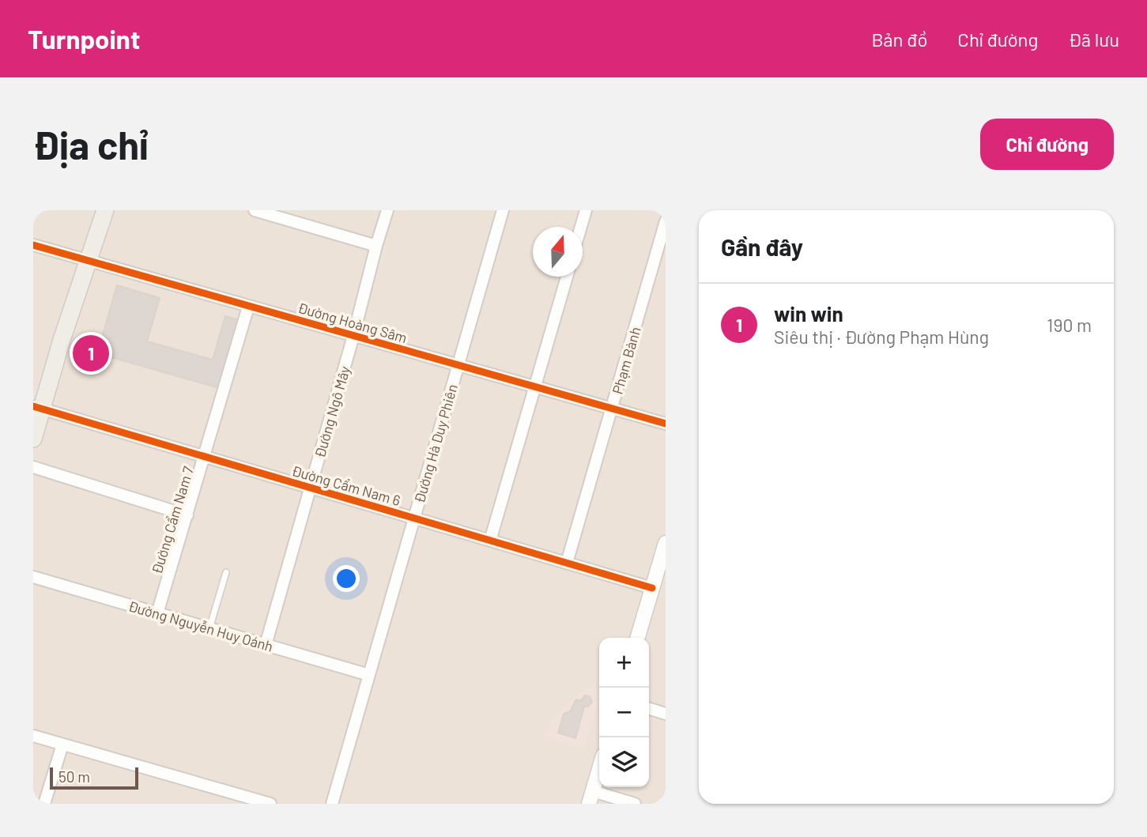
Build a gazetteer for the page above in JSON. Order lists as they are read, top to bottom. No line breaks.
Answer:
{"streets":{"street":["Đường Hoàng Sâm","Phạm Bành","Đường Ngô Mây","Đường Hà Duy Phiên","Đường Cẩm Nam 6","Đường Cẩm Nam 7","Đường Nguyễn Huy Oánh"]},"crossings":[["Đường Hoàng Sâm","Phạm Bành"],["Đường Hoàng Sâm","Đường Ngô Mây"],["Đường Hoàng Sâm","Đường Hà Duy Phiên"],["Đường Hoàng Sâm","Đường Cẩm Nam 7"],["Phạm Bành","Đường Cẩm Nam 6"],["Đường Ngô Mây","Đường Cẩm Nam 6"],["Đường Ngô Mây","Đường Nguyễn Huy Oánh"],["Đường Hà Duy Phiên","Đường Cẩm Nam 6"],["Đường Hà Duy Phiên","Đường Nguyễn Huy Oánh"],["Đường Cẩm Nam 6","Đường Cẩm Nam 7"],["Đường Cẩm Nam 7","Đường Nguyễn Huy Oánh"]],"scale_bar":"50 m","north":"top","page":{"header":"Turnpoint","nav":["Bản đồ","Chỉ đường","Đã lưu"],"buttons":"Chỉ đường","title":"Địa chỉ","heading":"Gần đây","list":[{"mark":"1","name":"win win","note":"Siêu thị · Đường Phạm Hùng","value":"190 m"}],"pins":"1","map_buttons":["+","−"],"scale":"50 m"}}
